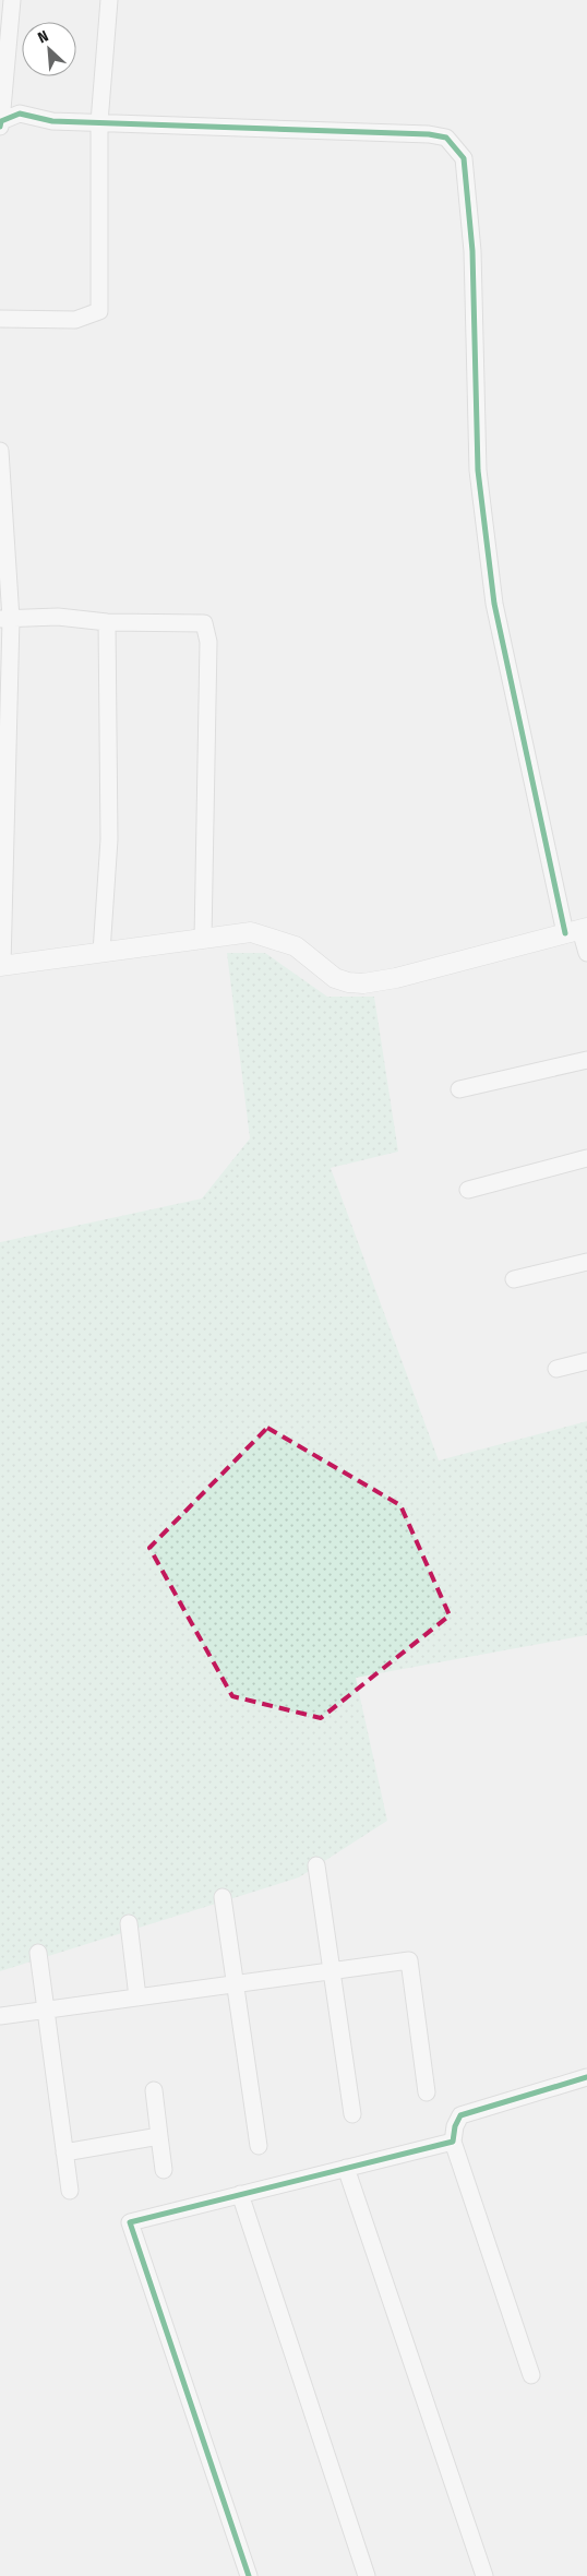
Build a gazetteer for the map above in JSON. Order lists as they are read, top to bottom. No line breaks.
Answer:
{"north":"top left"}
